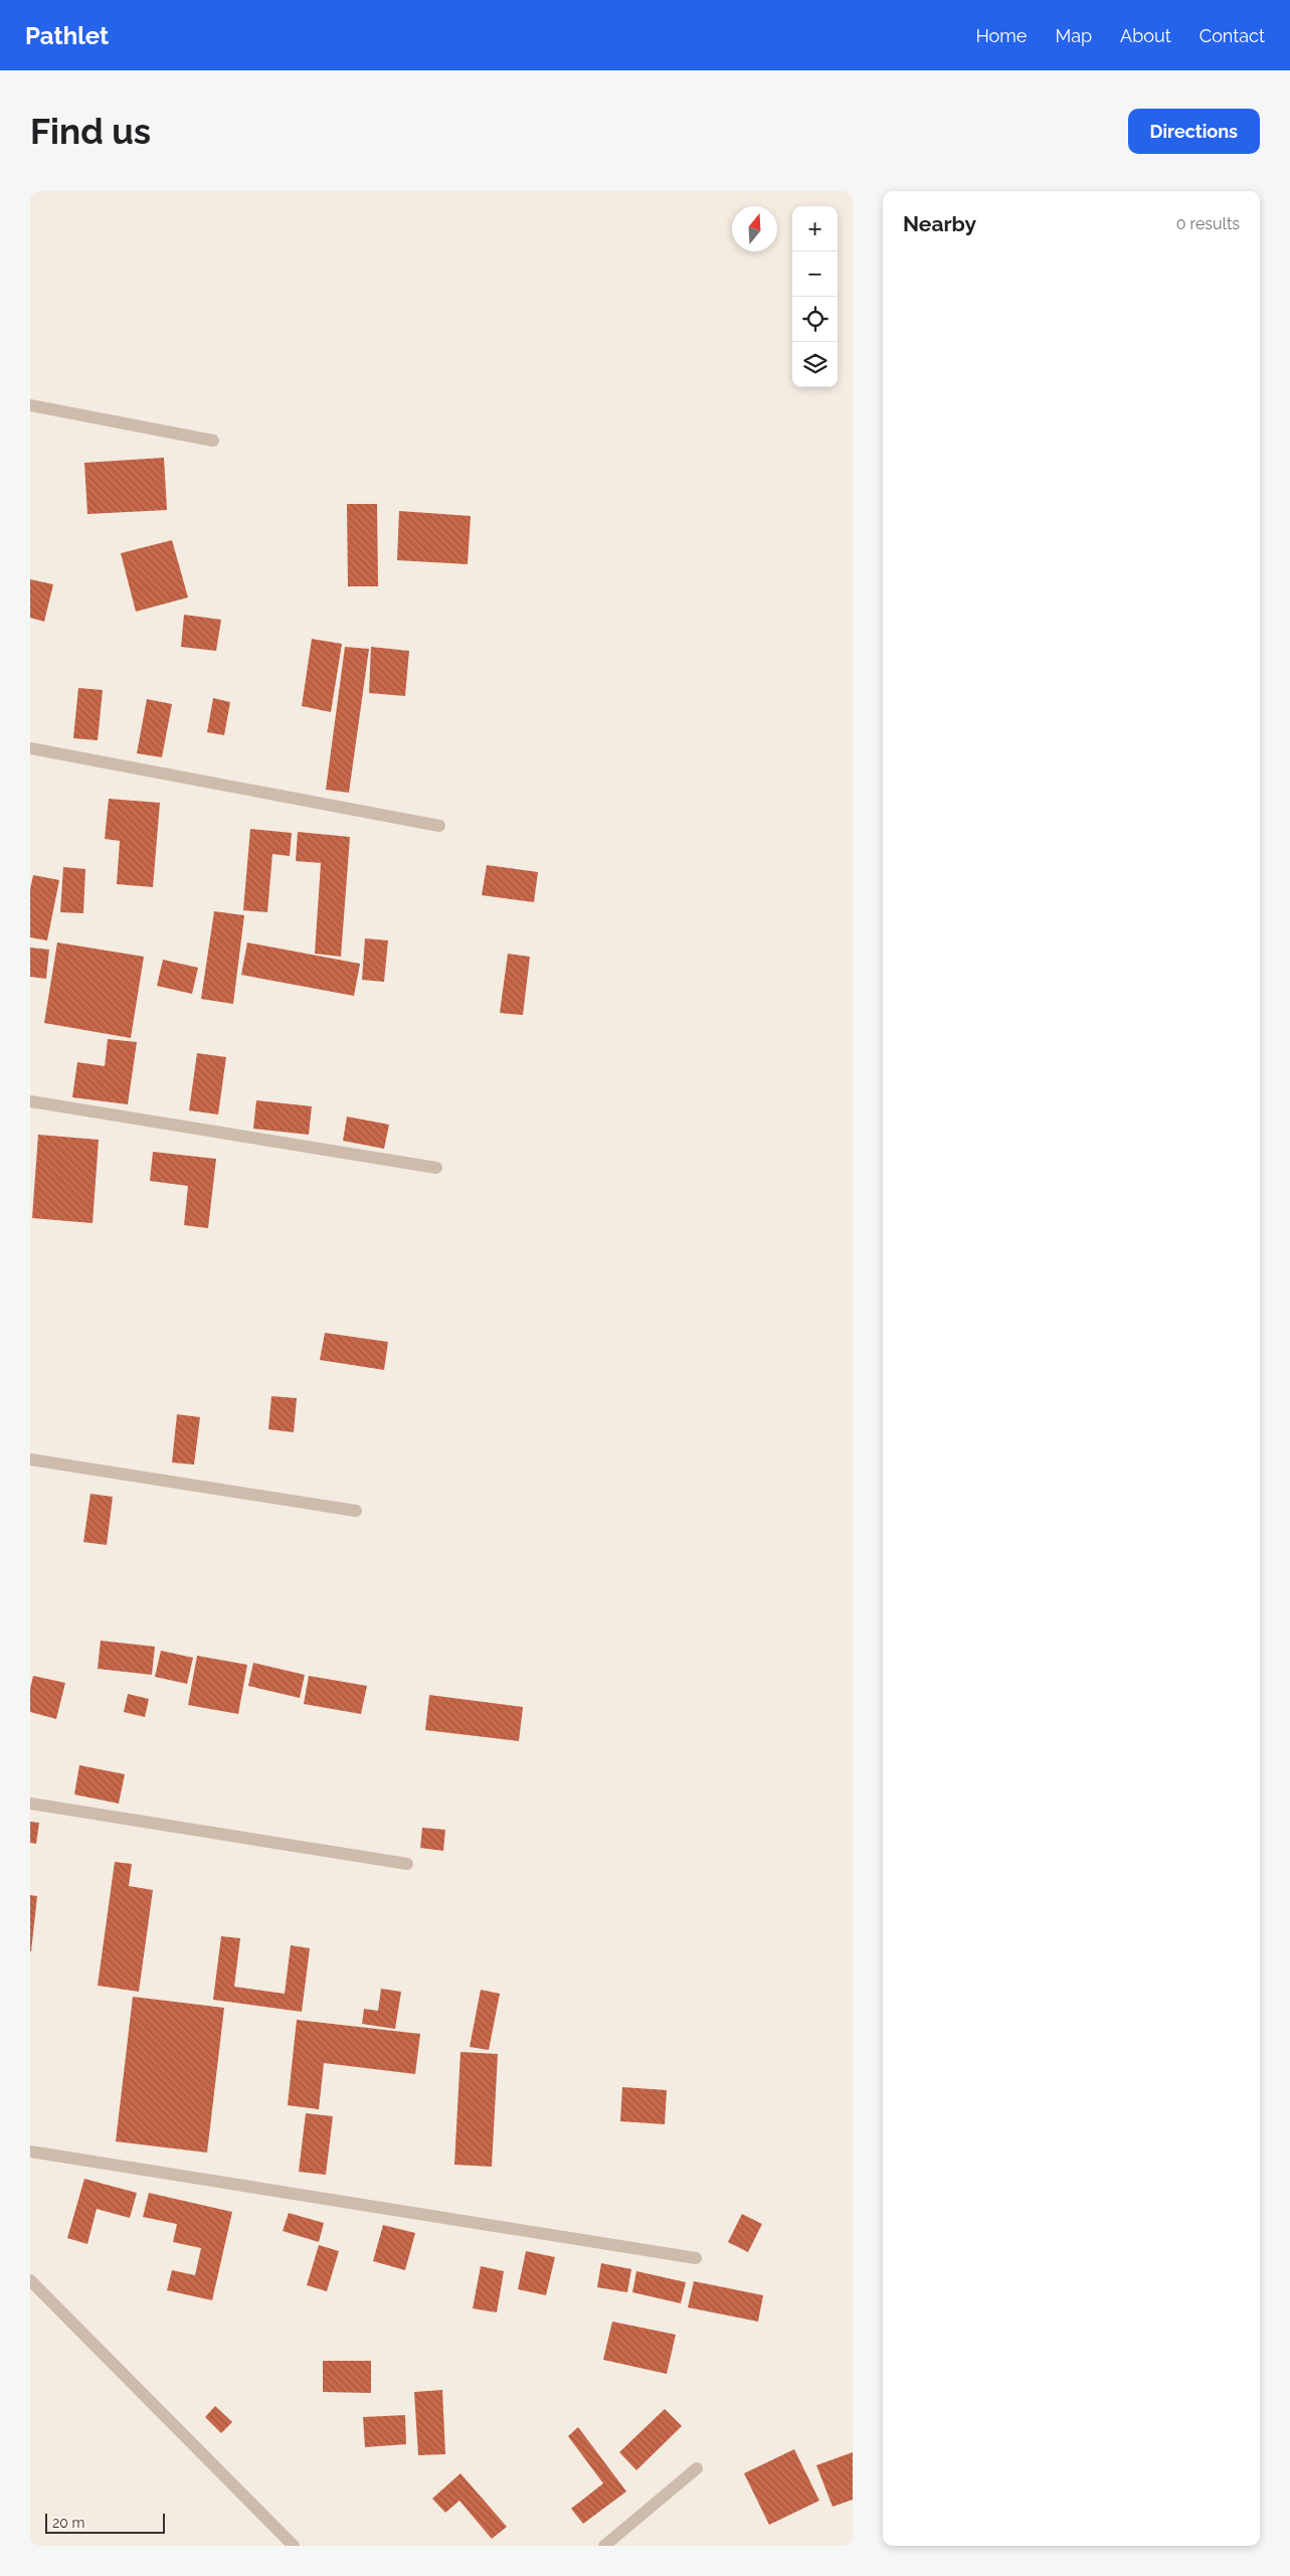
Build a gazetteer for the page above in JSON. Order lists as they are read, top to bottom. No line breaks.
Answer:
{"scale_bar":"20 m","north":"top","page":{"header":"Pathlet","nav":["Home","Map","About","Contact"],"buttons":"Directions","title":"Find us","heading":["Nearby","0 results"],"map_buttons":["+","−"],"scale":"20 m"}}
